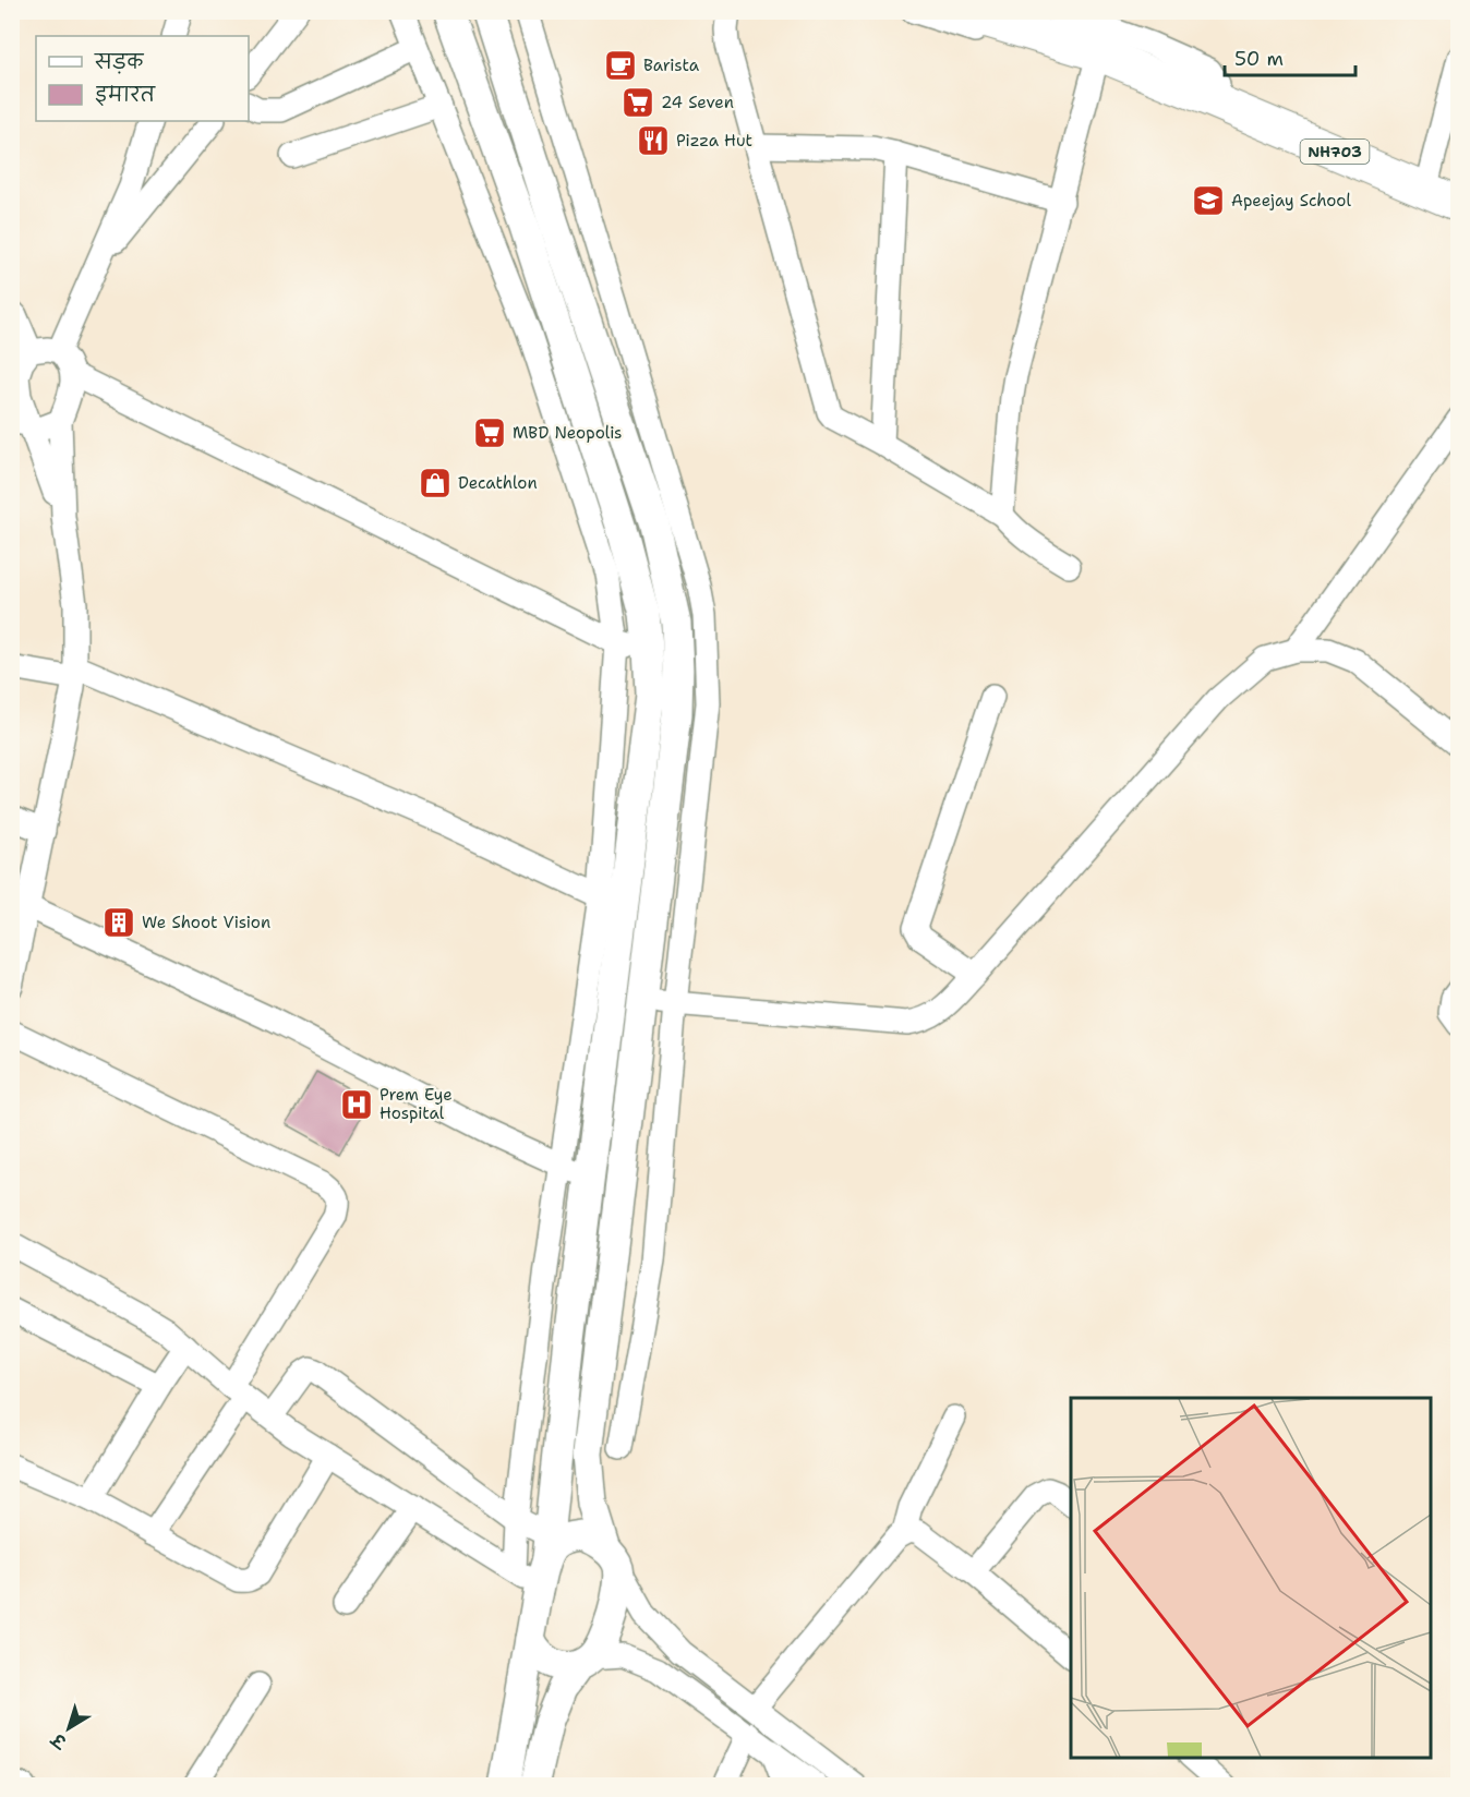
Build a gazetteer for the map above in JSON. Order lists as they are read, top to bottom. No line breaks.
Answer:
{"streets":{"highway":["NH703"]},"places":{"cafe":["Barista"],"supermarket":["24 Seven","MBD Neopolis"],"restaurant":["Pizza Hut"],"school or university":["Apeejay School"],"shop":["Decathlon"],"building":["We Shoot Vision"],"hospital":["Prem Eye Hospital"]},"legend":["सड़क","इमारत"],"scale_bar":"50 m","north":"bottom left"}
